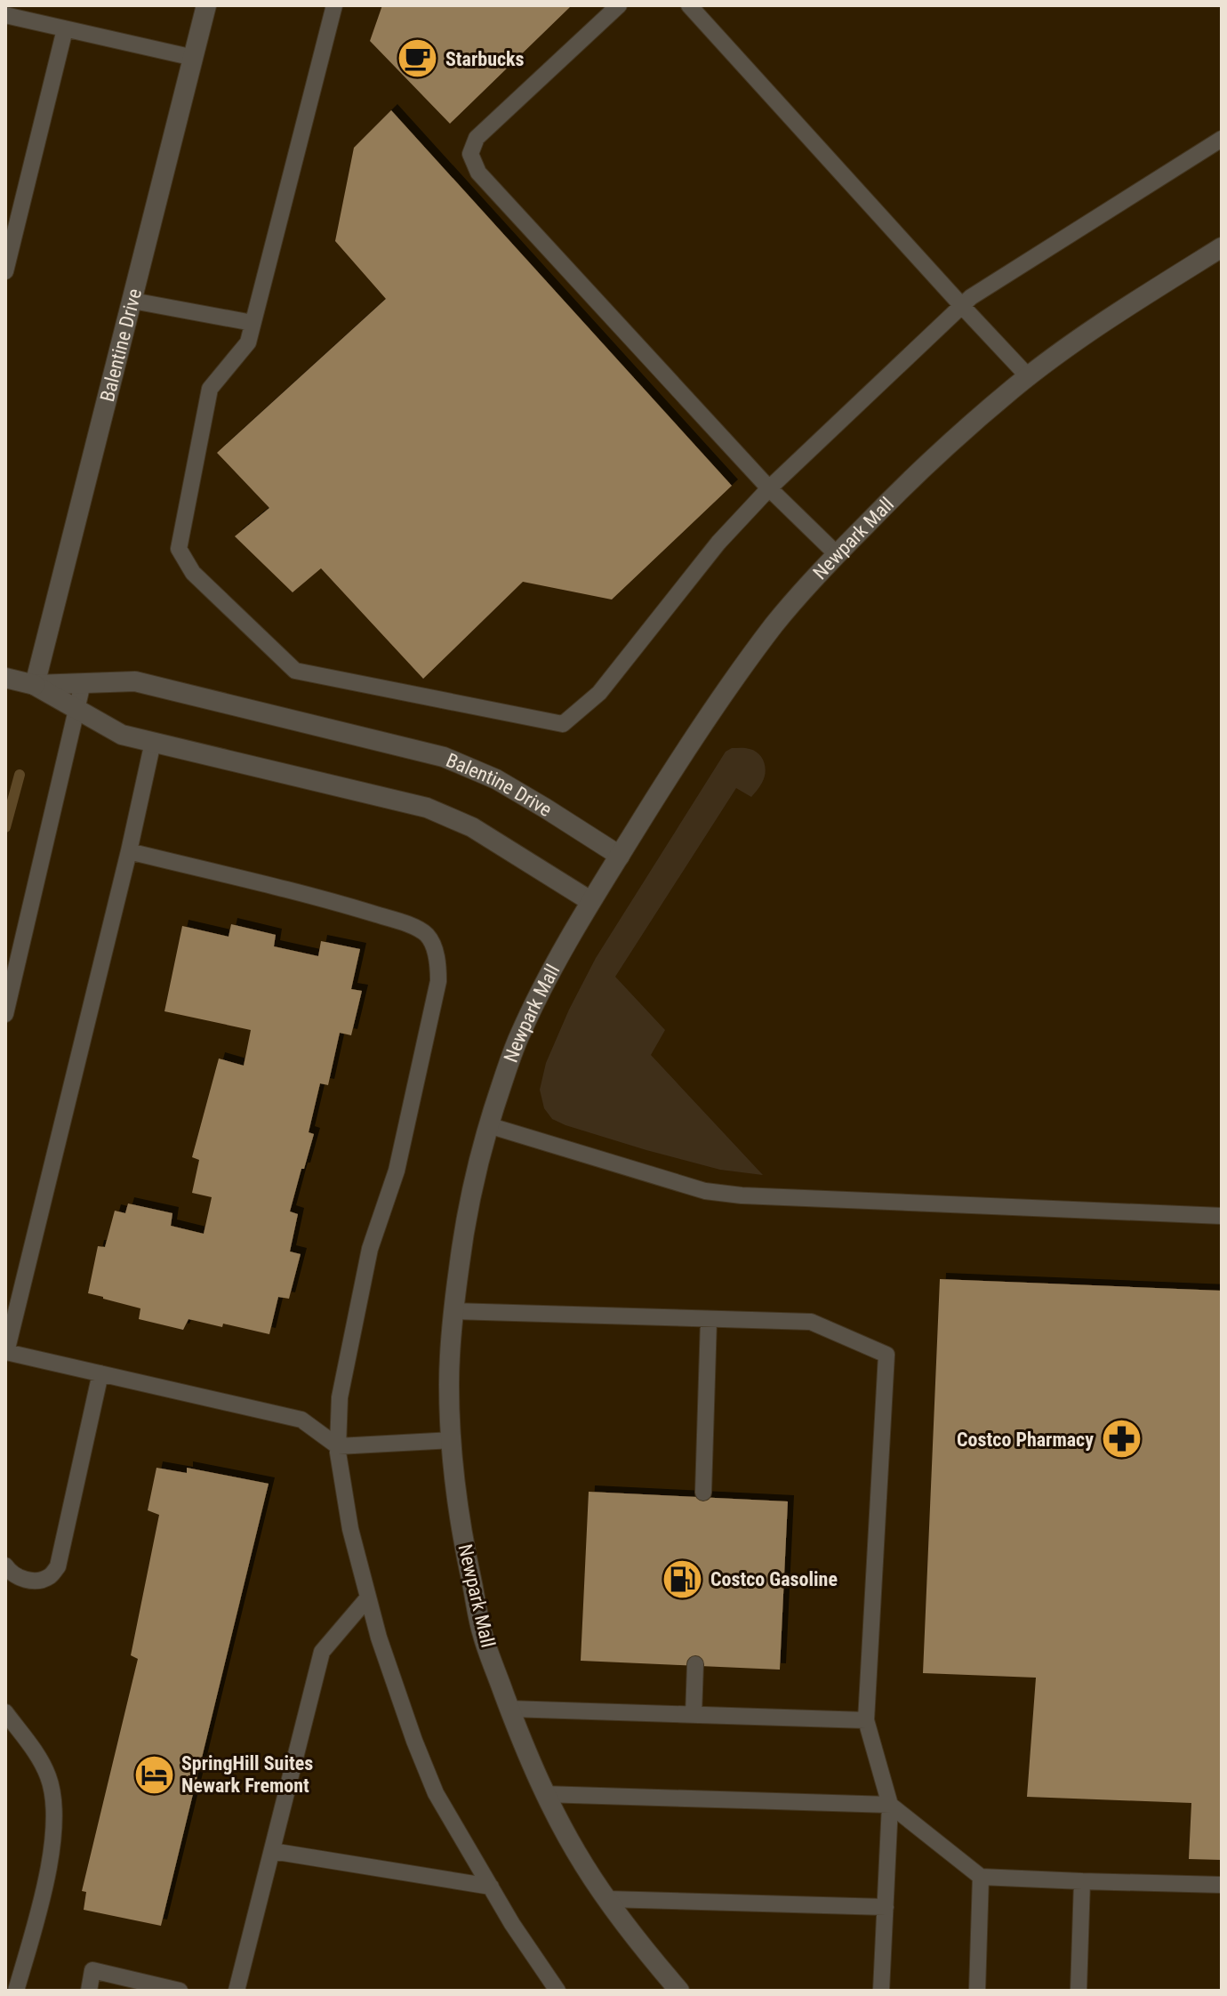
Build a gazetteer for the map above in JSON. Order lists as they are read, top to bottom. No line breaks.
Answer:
{"streets":{"street":["Balentine Drive","Newpark Mall"]},"crossings":[["Balentine Drive","Newpark Mall"]],"places":{"cafe":["Starbucks"],"pharmacy":["Costco Pharmacy"],"fuel station":["Costco Gasoline"],"hotel":["SpringHill Suites Newark Fremont"]}}
